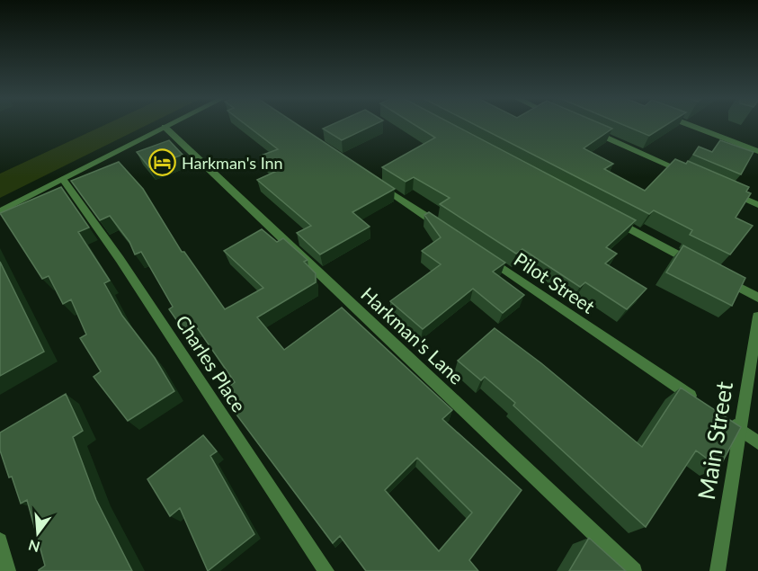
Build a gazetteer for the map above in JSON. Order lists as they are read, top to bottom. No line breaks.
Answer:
{"streets":{"street":["Pilot Street","Harkman's Lane","Charles Place","Main Street"]},"places":{"hotel":["Harkman's Inn"]},"north":"bottom"}
